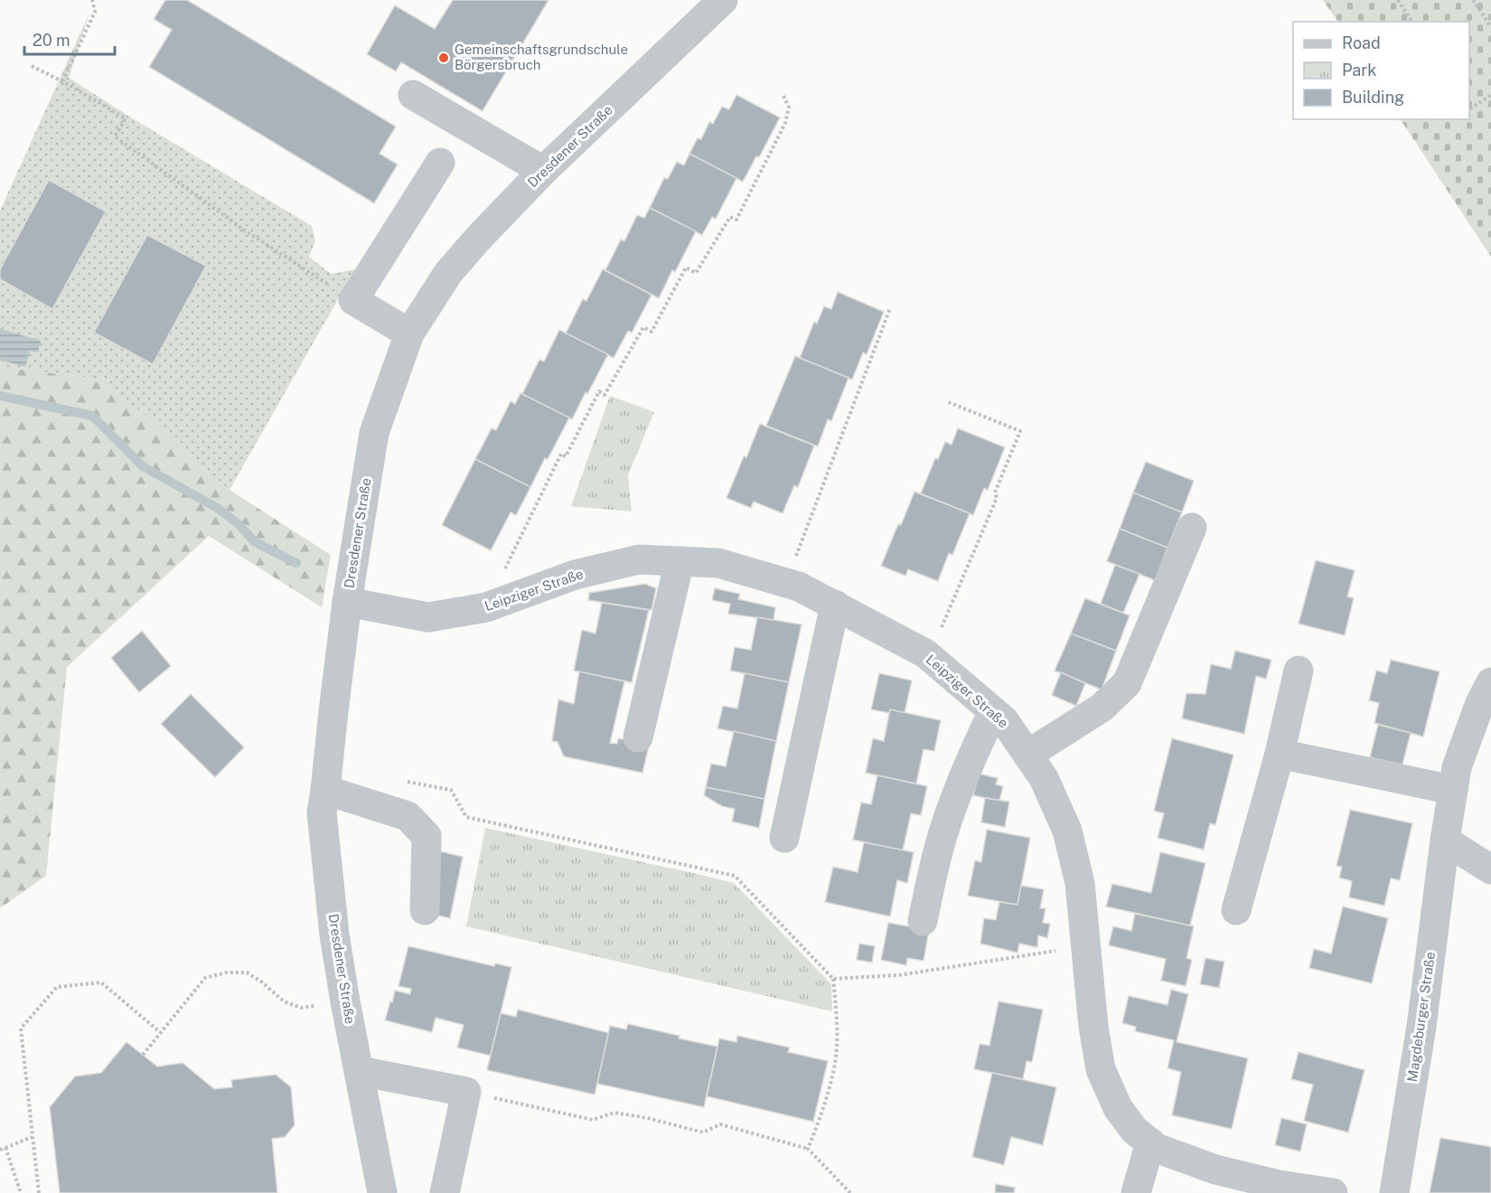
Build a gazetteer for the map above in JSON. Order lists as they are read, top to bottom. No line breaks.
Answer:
{"streets":{"street":["Dresdener Straße","Leipziger Straße","Magdeburger Straße"]},"crossings":[["Dresdener Straße","Leipziger Straße"]],"places":["Gemeinschaftsgrundschule Börgersbruch"],"legend":["Road","Park","Building"],"scale_bar":"20 m"}
